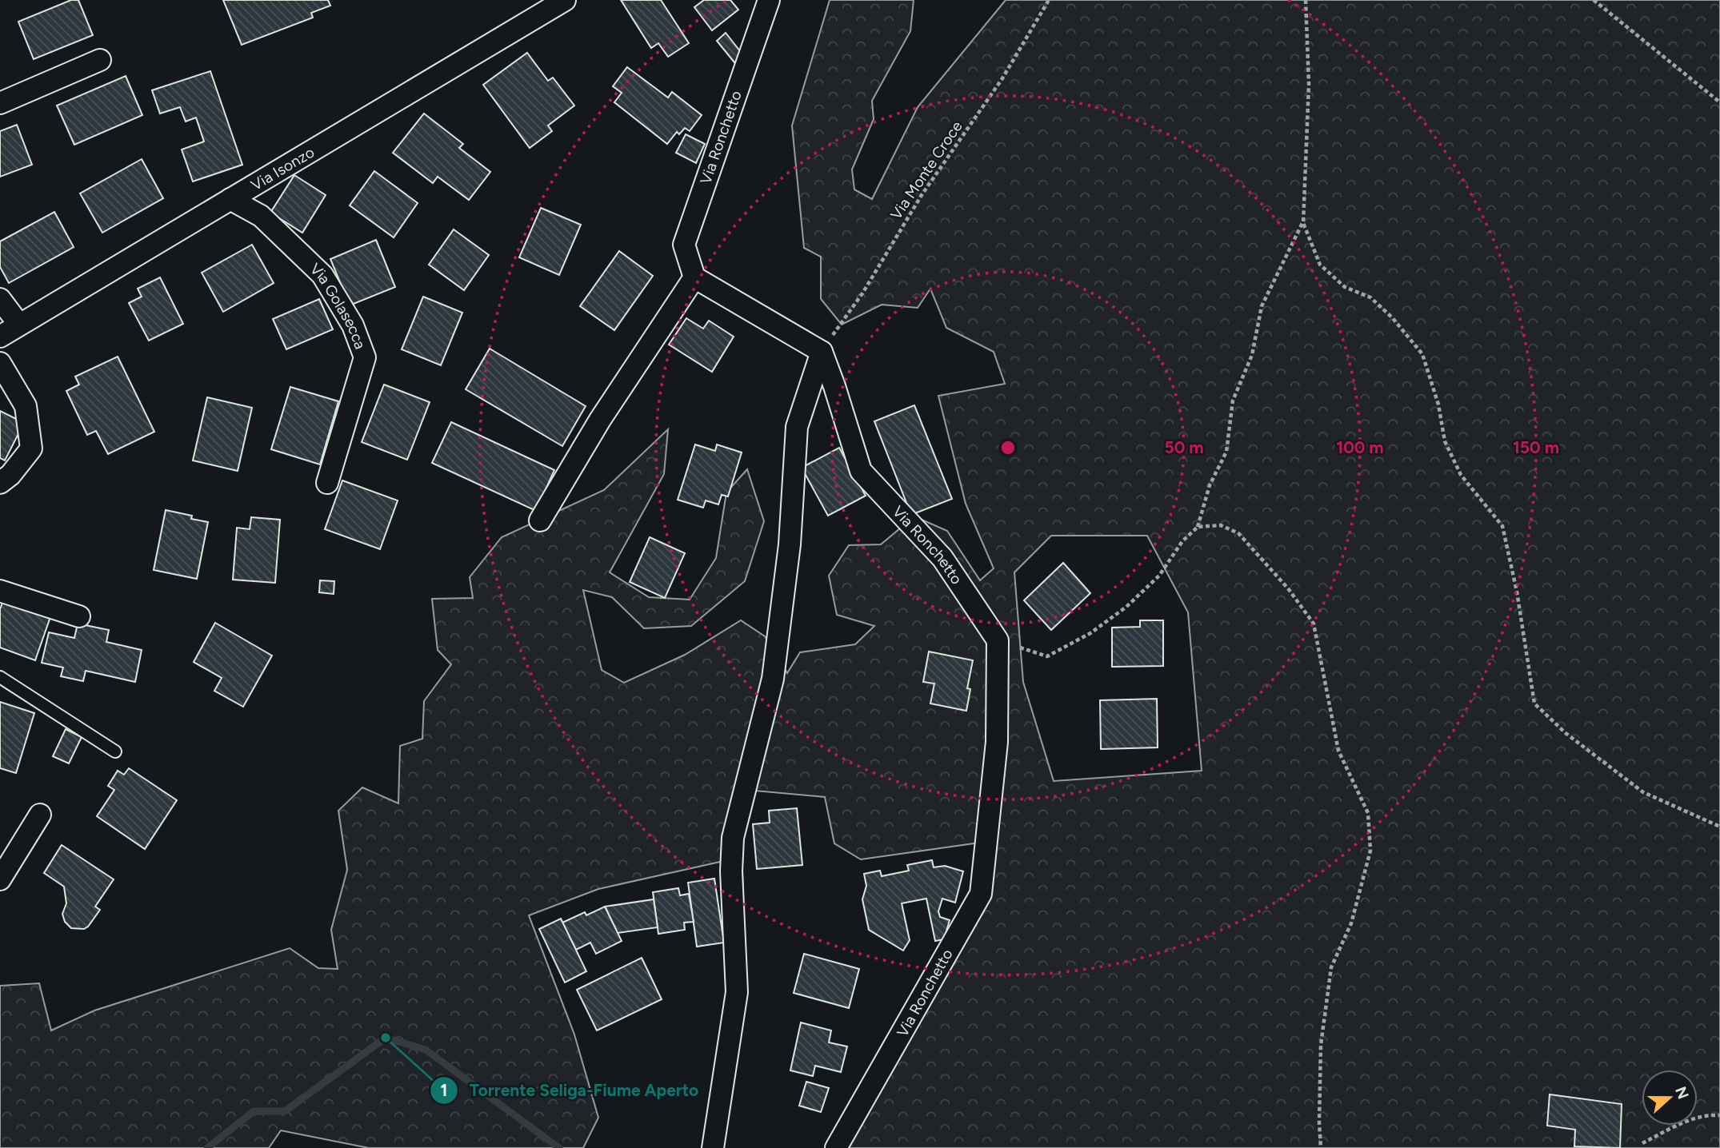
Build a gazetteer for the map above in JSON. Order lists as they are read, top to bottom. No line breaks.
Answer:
{"streets":{"street":["Via Ronchetto","Via Isonzo","Via Golasecca"],"path":["Via Monte Croce"]},"crossings":[["Via Ronchetto","Via Monte Croce"],["Via Isonzo","Via Golasecca"]],"places":["Torrente Seliga-Fiume Aperto"],"north":"right","rings":["50 m","100 m","150 m"]}
